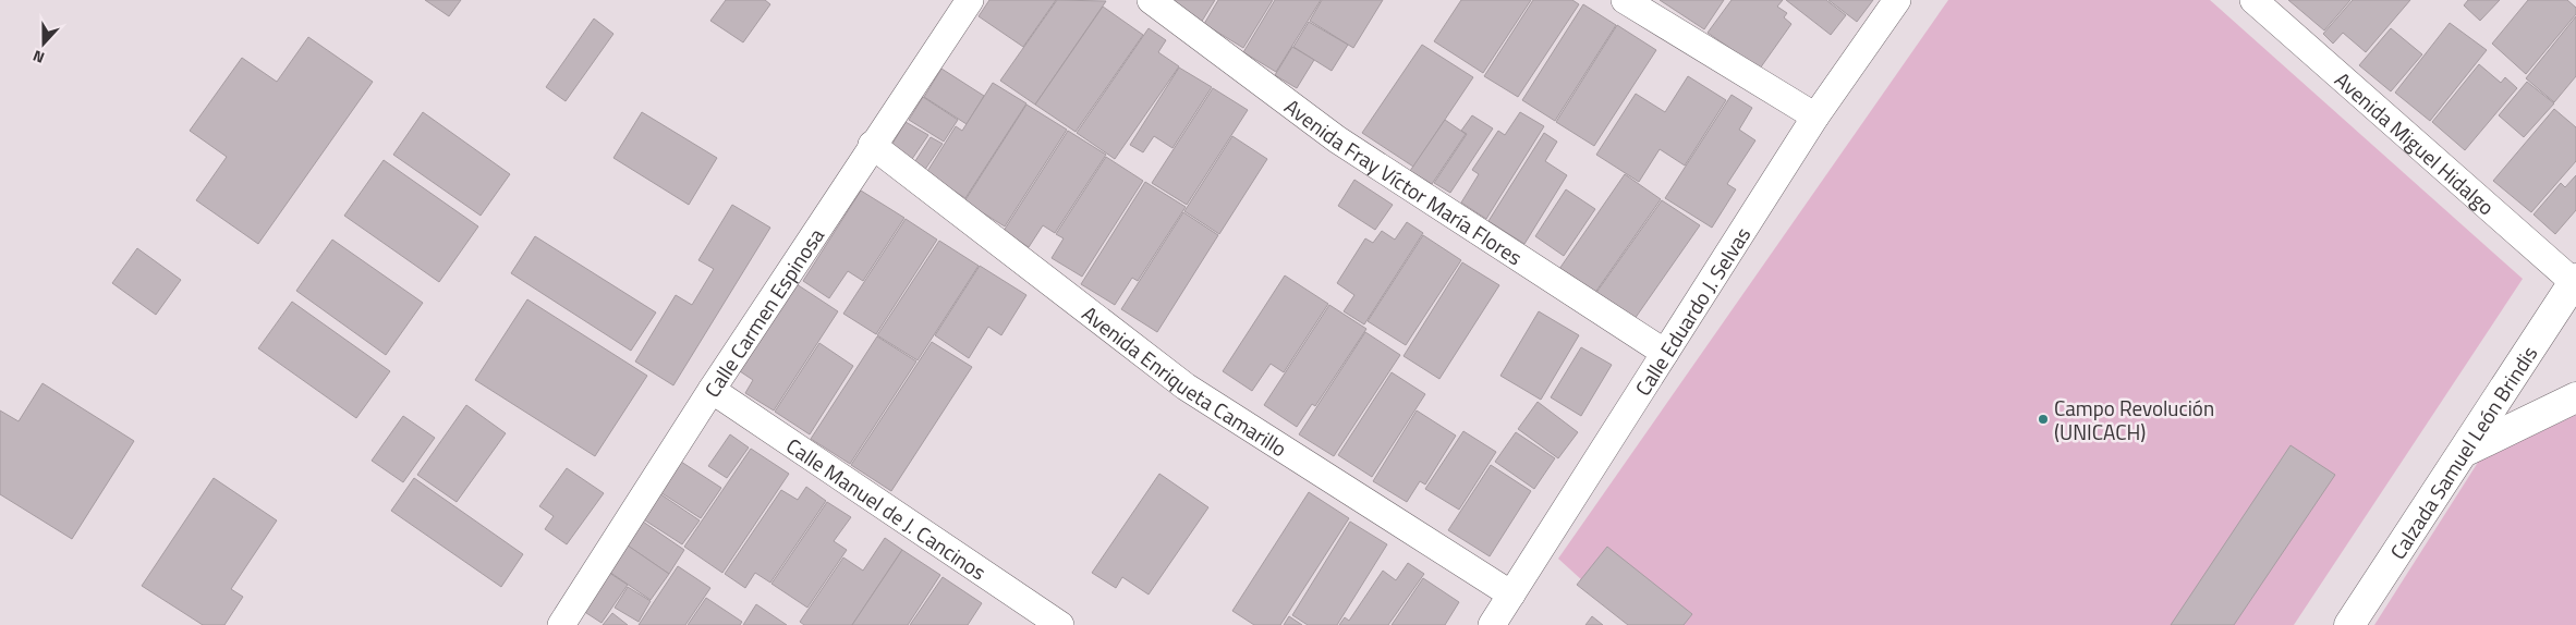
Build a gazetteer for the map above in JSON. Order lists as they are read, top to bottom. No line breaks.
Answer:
{"streets":{"street":["Avenida Miguel Hidalgo","Avenida Fray Víctor María Flores","Calle Carmen Espinosa","Calle Eduardo J. Selvas","Avenida Enriqueta Camarillo","Calzada Samuel León Brindis","Calle Manuel de J. Cancinos"]},"crossings":[["Avenida Miguel Hidalgo","Calzada Samuel León Brindis"],["Avenida Fray Víctor María Flores","Calle Eduardo J. Selvas"],["Calle Carmen Espinosa","Avenida Enriqueta Camarillo"],["Calle Carmen Espinosa","Calle Manuel de J. Cancinos"],["Calle Eduardo J. Selvas","Avenida Enriqueta Camarillo"]],"places":["Campo Revolución (UNICACH)"],"north":"bottom"}
